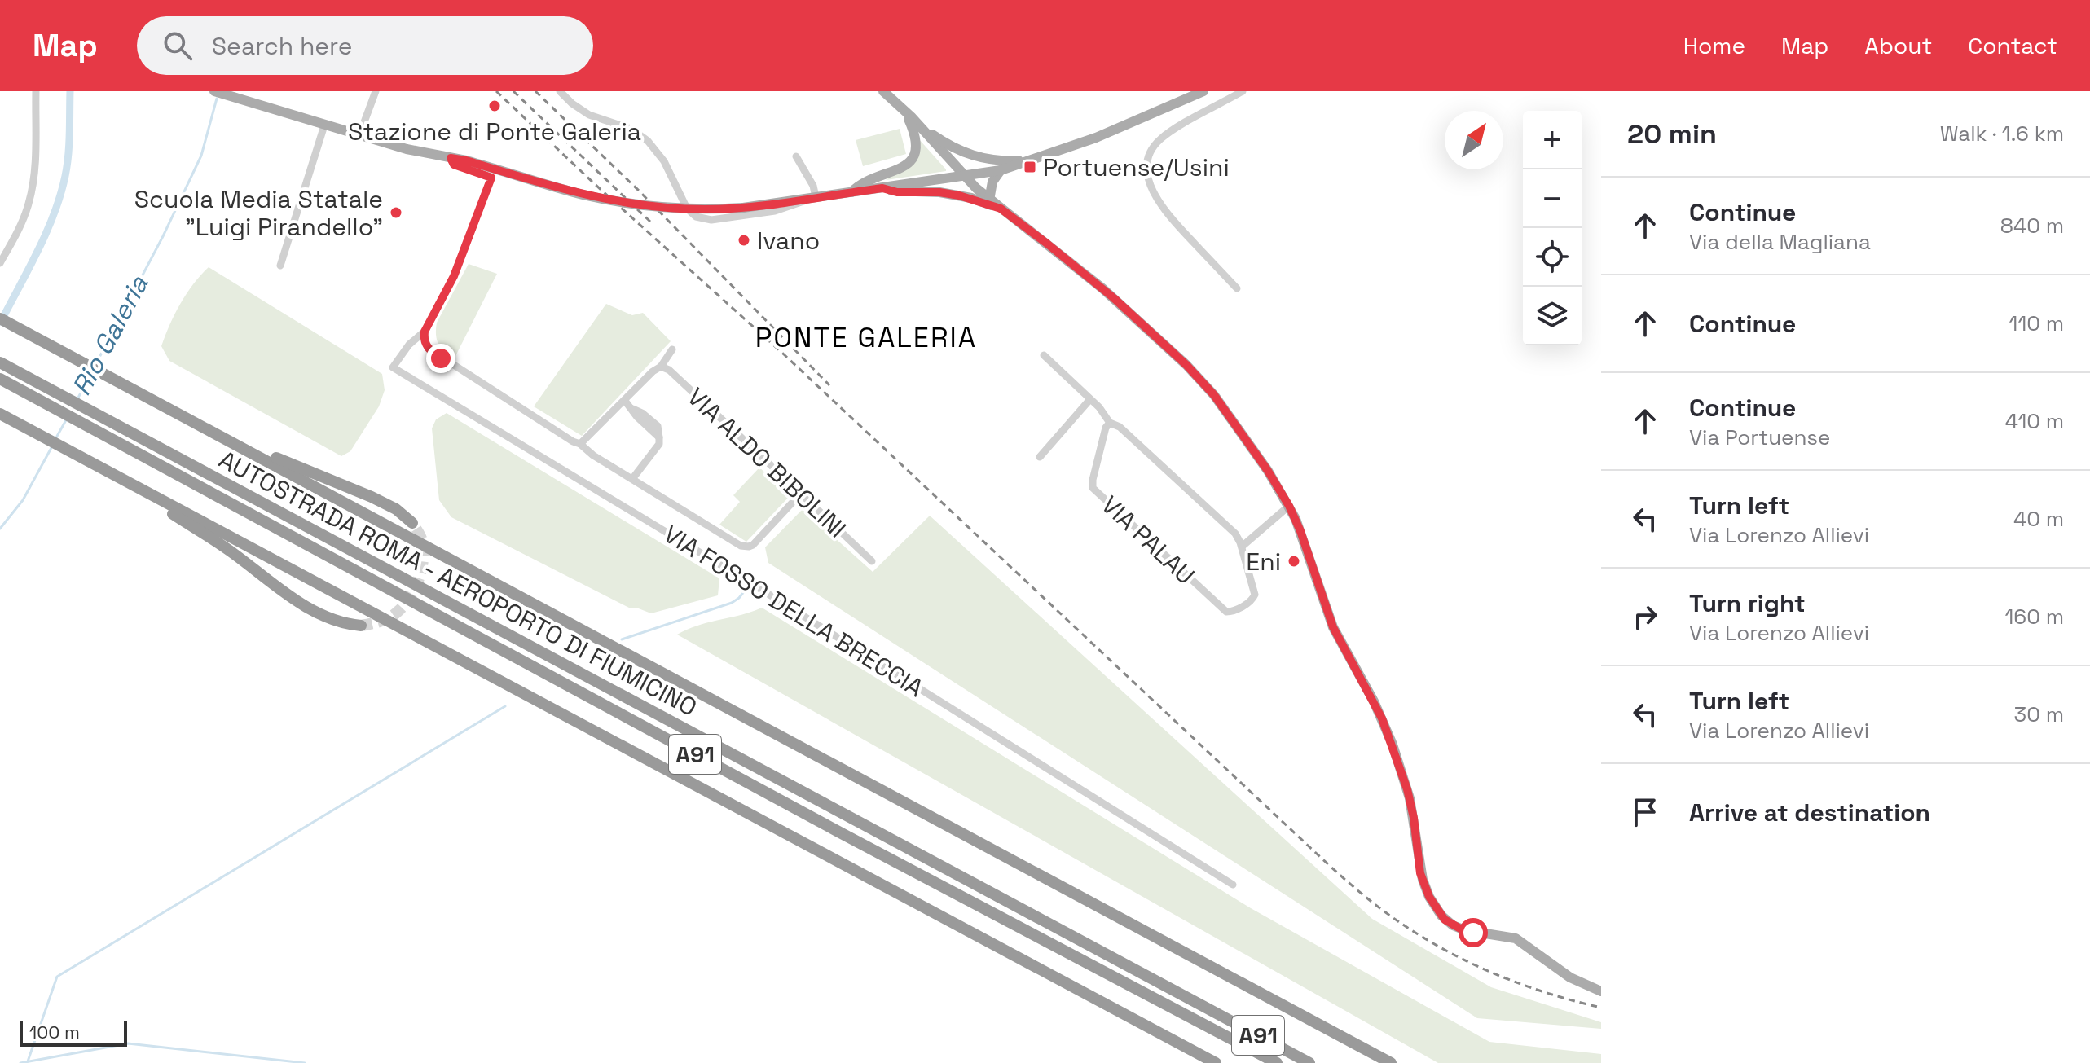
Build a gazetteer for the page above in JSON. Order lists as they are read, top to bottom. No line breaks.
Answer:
{"streets":{"highway":["AUTOSTRADA ROMA - AEROPORTO DI FIUMICINO","A91"],"street":["VIA ALDO BIBOLINI","VIA PALAU","VIA FOSSO DELLA BRECCIA"]},"districts":["PONTE GALERIA"],"water":["Rio Galeria"],"places":{"other":["Stazione di Ponte Galeria","Scuola Media Statale \"Luigi Pirandello\"","Ivano","Eni"],"transit":["Portuense/Usini"]},"scale_bar":"100 m","north":"top right","page":{"header":"Map","search":"Search here","nav":["Home","Map","About","Contact"],"heading":["20 min","Walk · 1.6 km"],"map_buttons":["+","−"],"list":[["Continue","Via della Magliana","840 m"],["Continue","110 m"],["Continue","Via Portuense","410 m"],["Turn left","Via Lorenzo Allievi","40 m"],["Turn right","Via Lorenzo Allievi","160 m"],["Turn left","Via Lorenzo Allievi","30 m"],"Arrive at destination"],"scale":"100 m"}}
